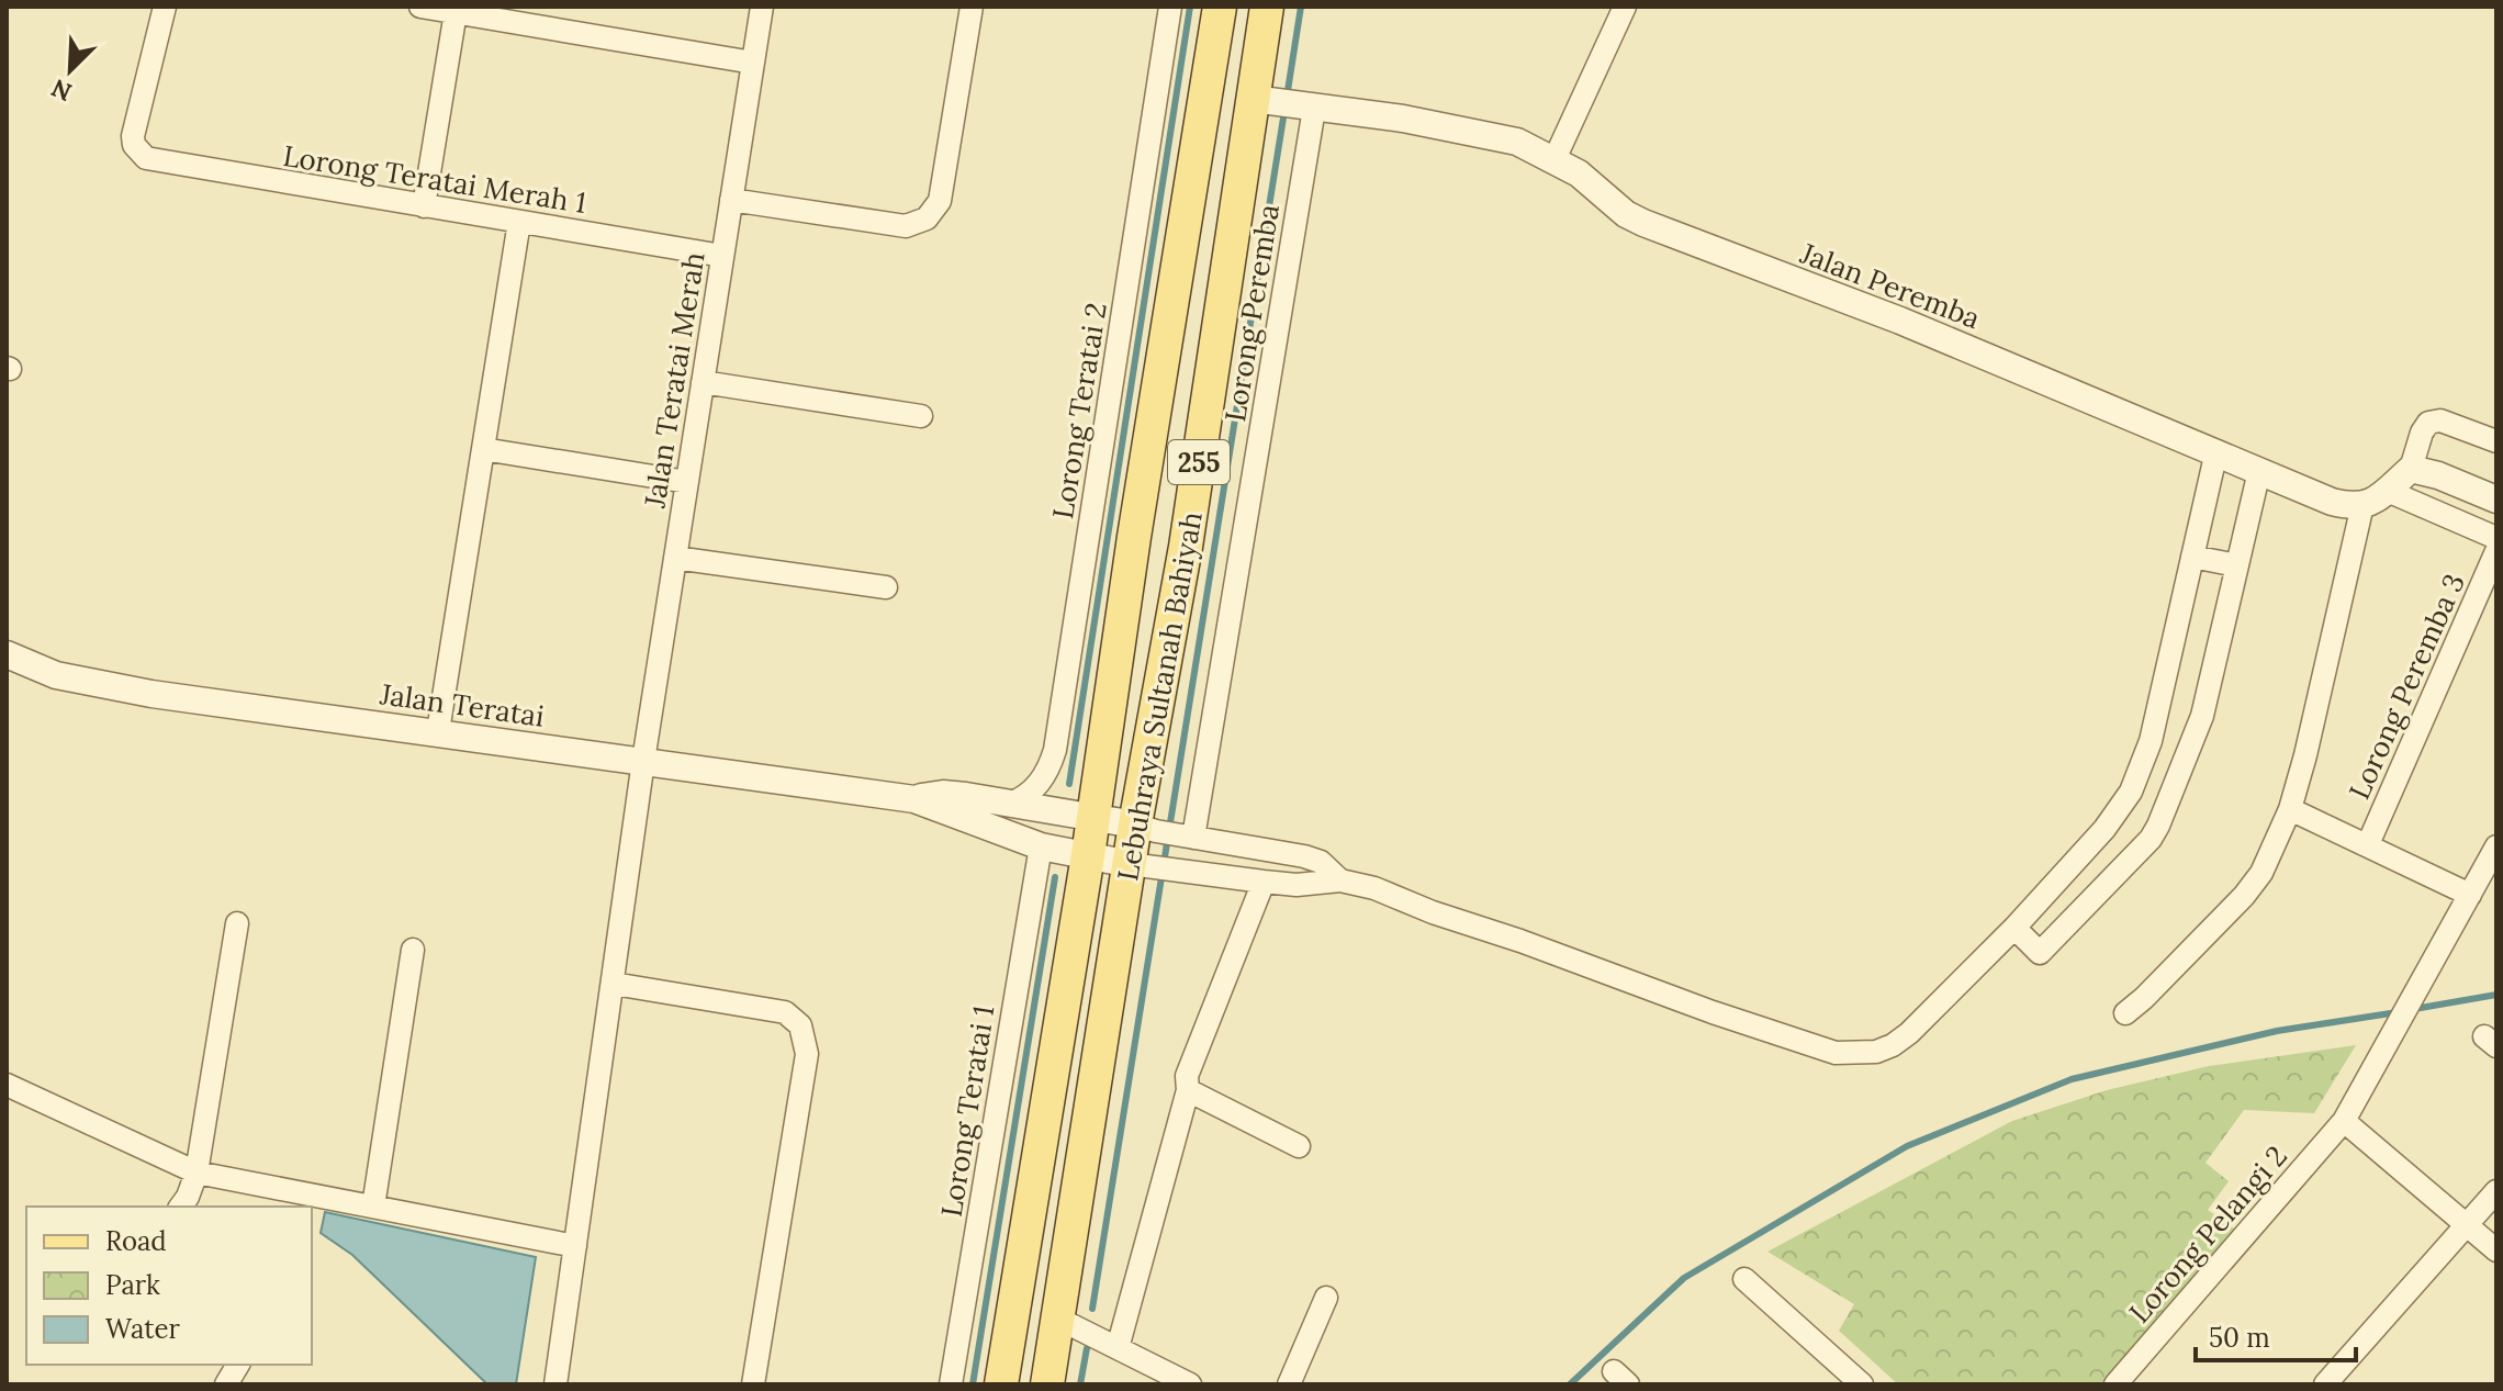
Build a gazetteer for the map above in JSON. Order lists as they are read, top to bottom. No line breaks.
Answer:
{"streets":{"main road":["255","Lebuhraya Sultanah Bahiyah"],"street":["Lorong Teratai Merah 1","Jalan Peremba","Lorong Peremba","Jalan Teratai Merah","Lorong Teratai 2","Lorong Peremba 3","Jalan Teratai","Lorong Teratai 1","Lorong Pelangi 2"]},"crossings":[["Lorong Teratai Merah 1","Jalan Teratai Merah"],["Jalan Peremba","Lorong Peremba"],["Jalan Peremba","Lebuhraya Sultanah Bahiyah"],["Lorong Peremba","Lebuhraya Sultanah Bahiyah"],["Jalan Teratai Merah","Jalan Teratai"],["Lorong Teratai 2","Jalan Teratai"],["Lebuhraya Sultanah Bahiyah","Jalan Teratai"],["Jalan Teratai","Lorong Teratai 1"]],"legend":["Road","Park","Water"],"scale_bar":"50 m","north":"bottom left"}
